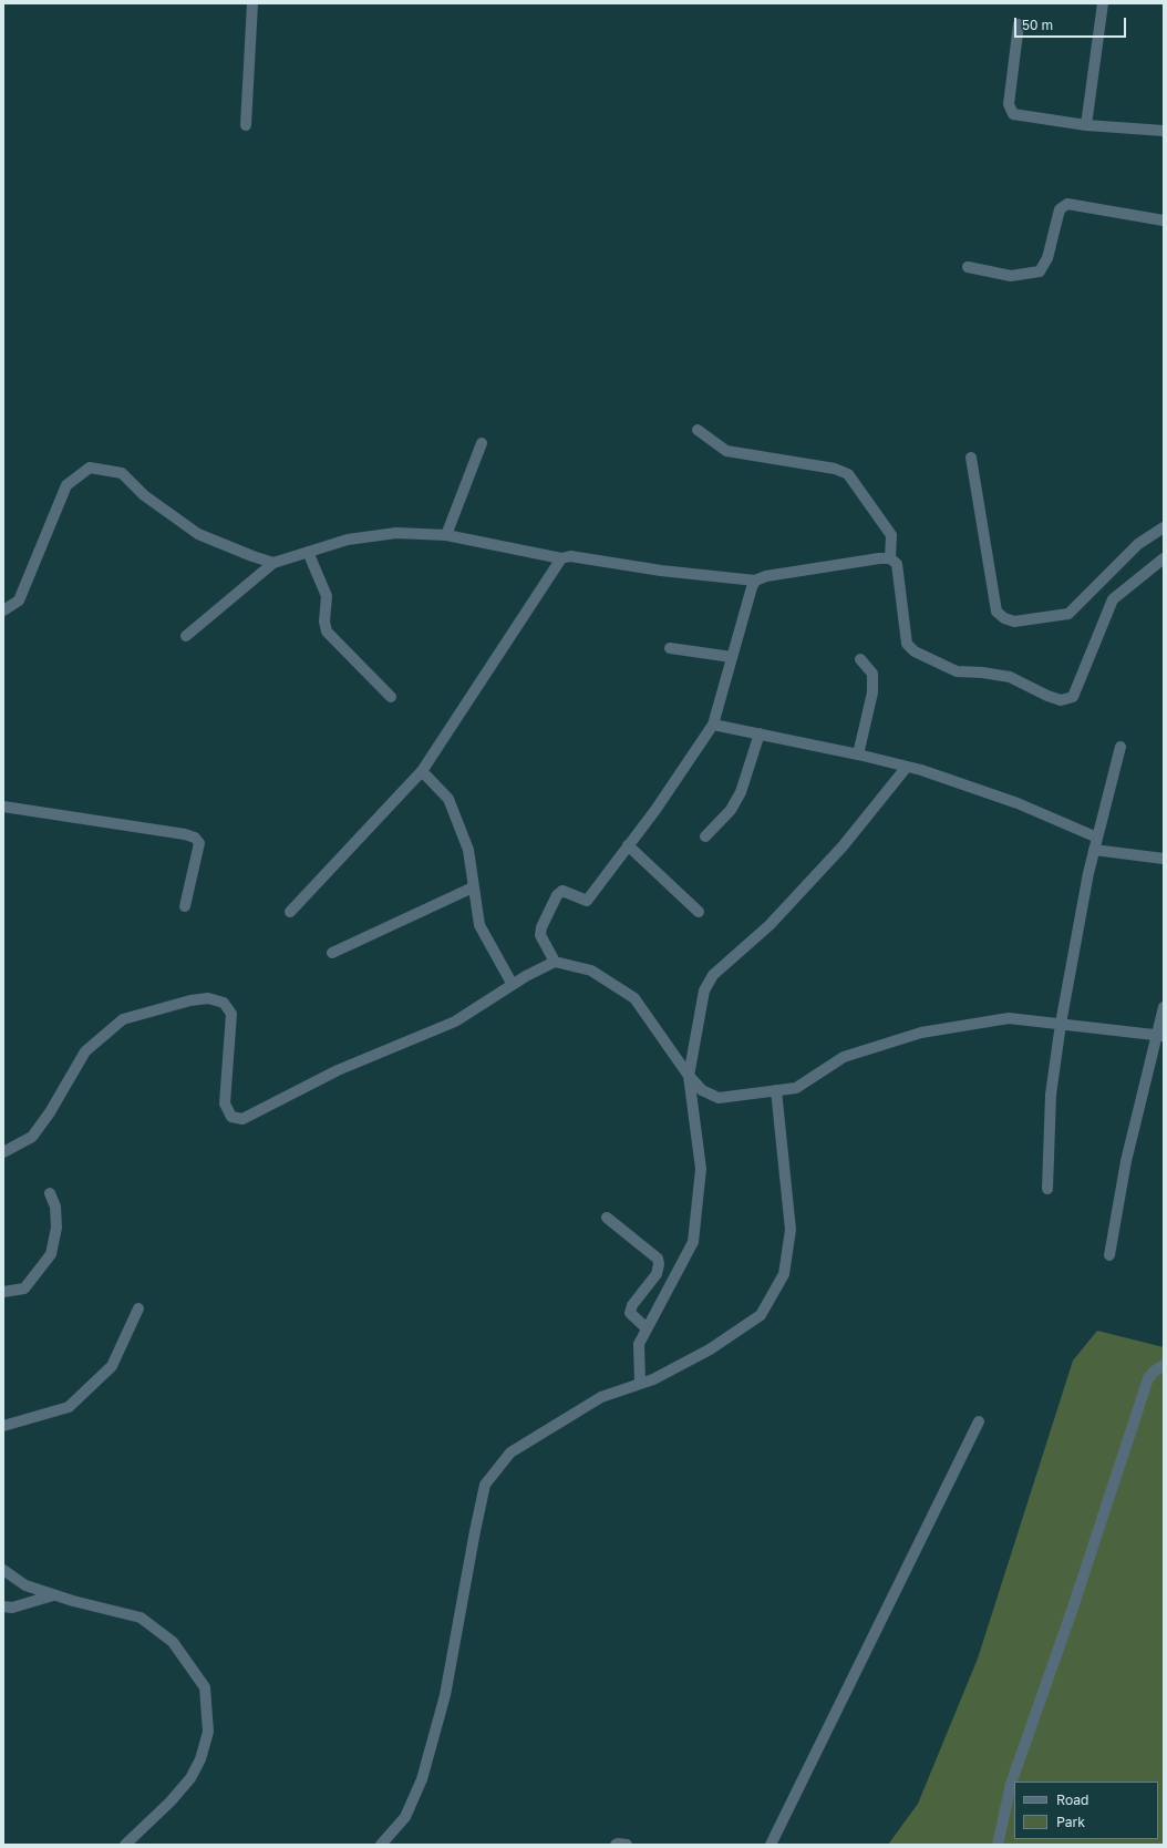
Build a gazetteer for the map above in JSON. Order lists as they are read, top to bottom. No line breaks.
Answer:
{"legend":["Road","Park"],"scale_bar":"50 m"}
